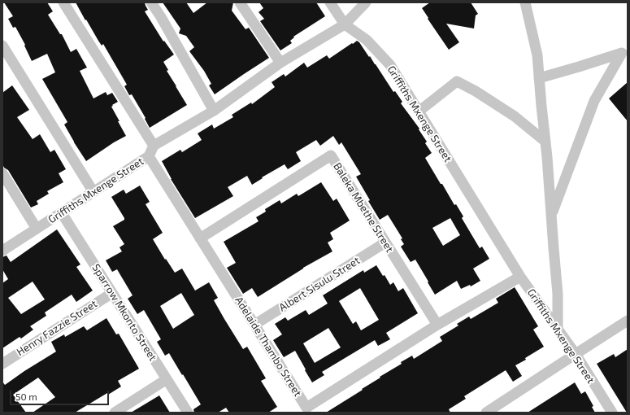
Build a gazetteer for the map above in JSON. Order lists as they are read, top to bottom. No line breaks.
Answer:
{"streets":{"street":["Griffiths Mxenge Street","Baleka Mbethe Street","Albert Sisulu Street","Sparrow Mkonto Street","Henry Fazzie Street","Adelaide Thambo Street"]},"crossings":[["Griffiths Mxenge Street","Sparrow Mkonto Street"],["Griffiths Mxenge Street","Adelaide Thambo Street"],["Baleka Mbethe Street","Albert Sisulu Street"],["Baleka Mbethe Street","Adelaide Thambo Street"],["Albert Sisulu Street","Adelaide Thambo Street"],["Sparrow Mkonto Street","Henry Fazzie Street"]],"scale_bar":"50 m"}
